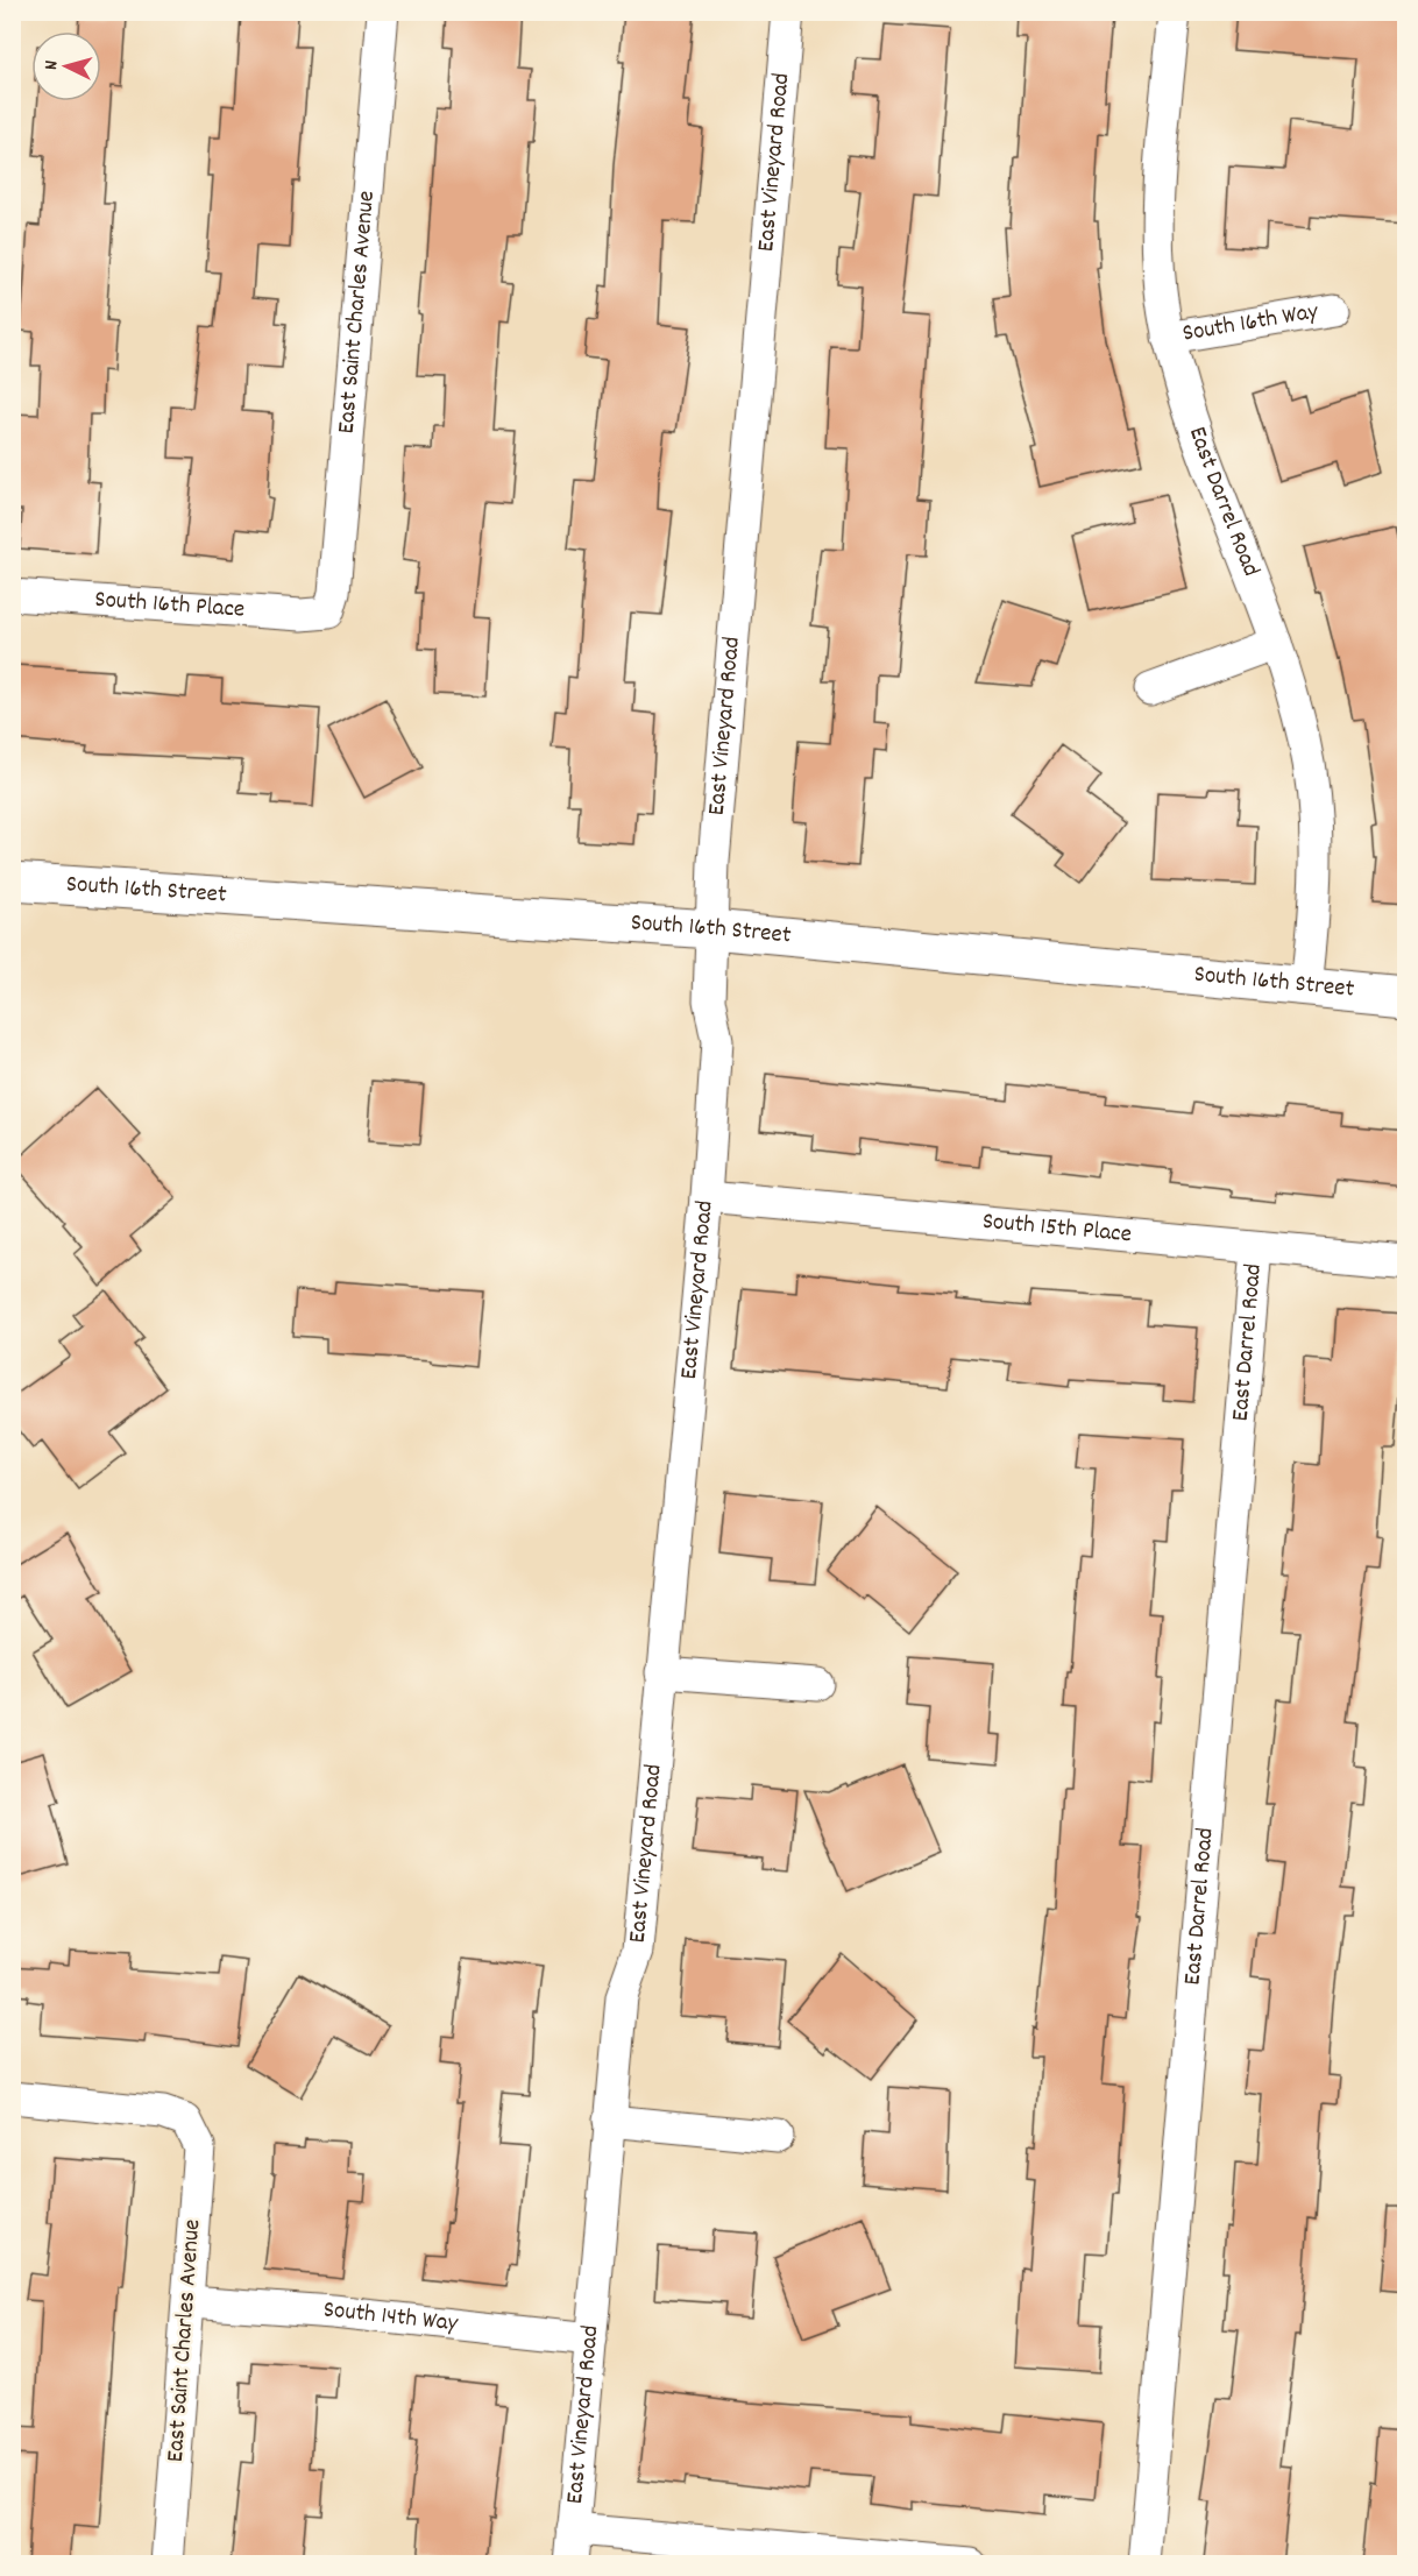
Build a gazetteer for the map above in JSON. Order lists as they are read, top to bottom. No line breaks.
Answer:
{"streets":{"main road":["South 16th Street"],"street":["East Vineyard Road","East Saint Charles Avenue","South 16th Way","East Darrel Road","South 16th Place","South 15th Place","South 14th Way"]},"crossings":[["East Vineyard Road","South 16th Street"],["East Vineyard Road","South 15th Place"],["East Vineyard Road","South 14th Way"],["East Saint Charles Avenue","South 16th Place"],["East Saint Charles Avenue","South 14th Way"],["South 16th Way","East Darrel Road"],["East Darrel Road","South 16th Street"],["East Darrel Road","South 15th Place"]],"north":"left"}
